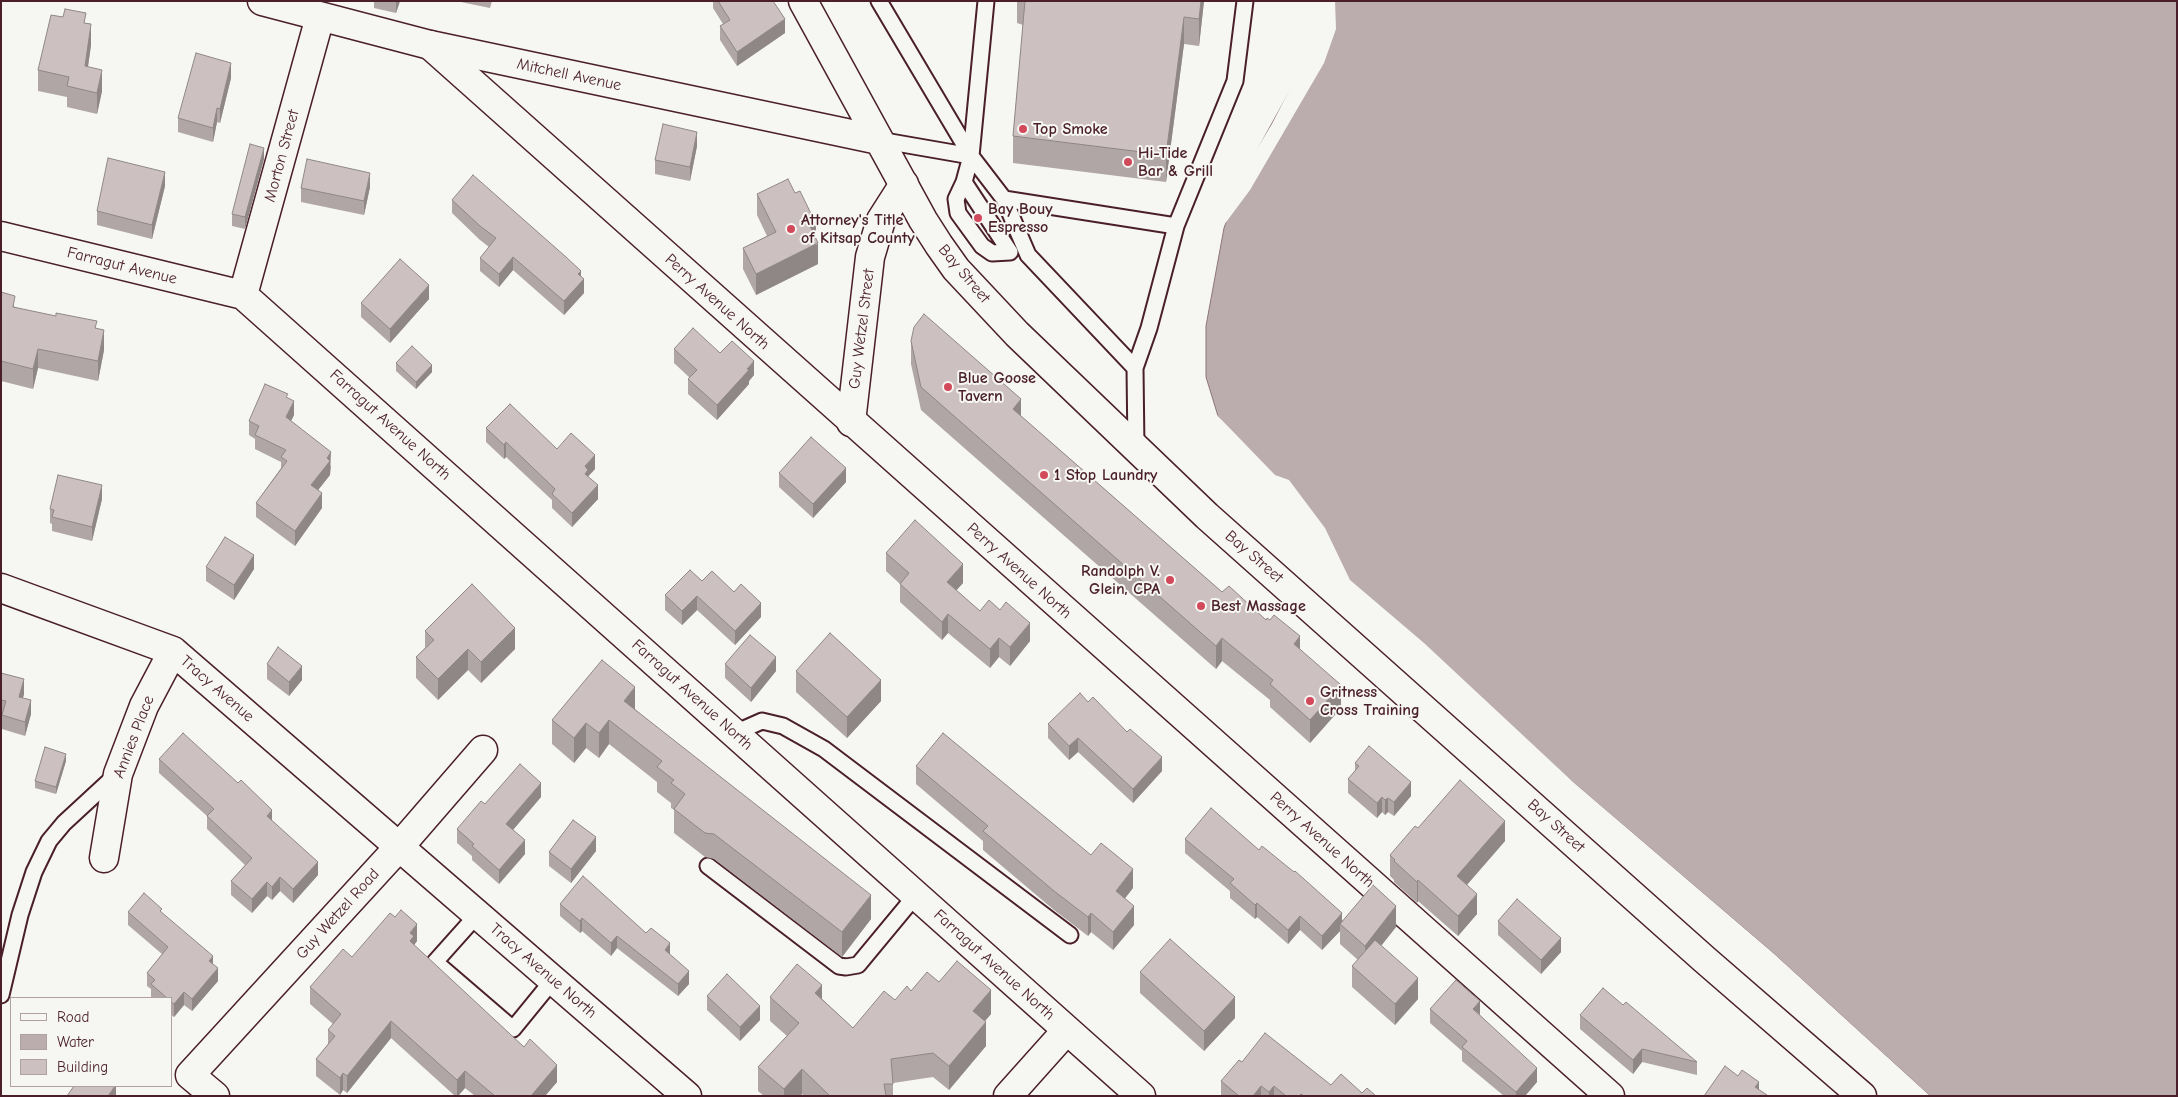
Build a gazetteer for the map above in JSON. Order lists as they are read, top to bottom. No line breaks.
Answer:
{"streets":{"street":["Mitchell Avenue","Morton Street","Farragut Avenue","Bay Street","Perry Avenue North","Guy Wetzel Street","Farragut Avenue North","Tracy Avenue","Annies Place","Guy Wetzel Road","Tracy Avenue North"]},"crossings":[["Mitchell Avenue","Morton Street"],["Mitchell Avenue","Bay Street"],["Mitchell Avenue","Perry Avenue North"],["Morton Street","Farragut Avenue"],["Morton Street","Farragut Avenue North"],["Farragut Avenue","Farragut Avenue North"],["Bay Street","Guy Wetzel Street"],["Perry Avenue North","Guy Wetzel Street"],["Tracy Avenue","Annies Place"],["Tracy Avenue","Guy Wetzel Road"],["Tracy Avenue","Tracy Avenue North"],["Guy Wetzel Road","Tracy Avenue North"]],"places":["Top Smoke","Hi-Tide Bar & Grill","Bay Bouy Espresso","Attorney's Title of Kitsap County","Blue Goose Tavern","1 Stop Laundry","Randolph V. Glein, CPA","Best Massage","Gritness Cross Training"],"legend":["Road","Water","Building"]}
